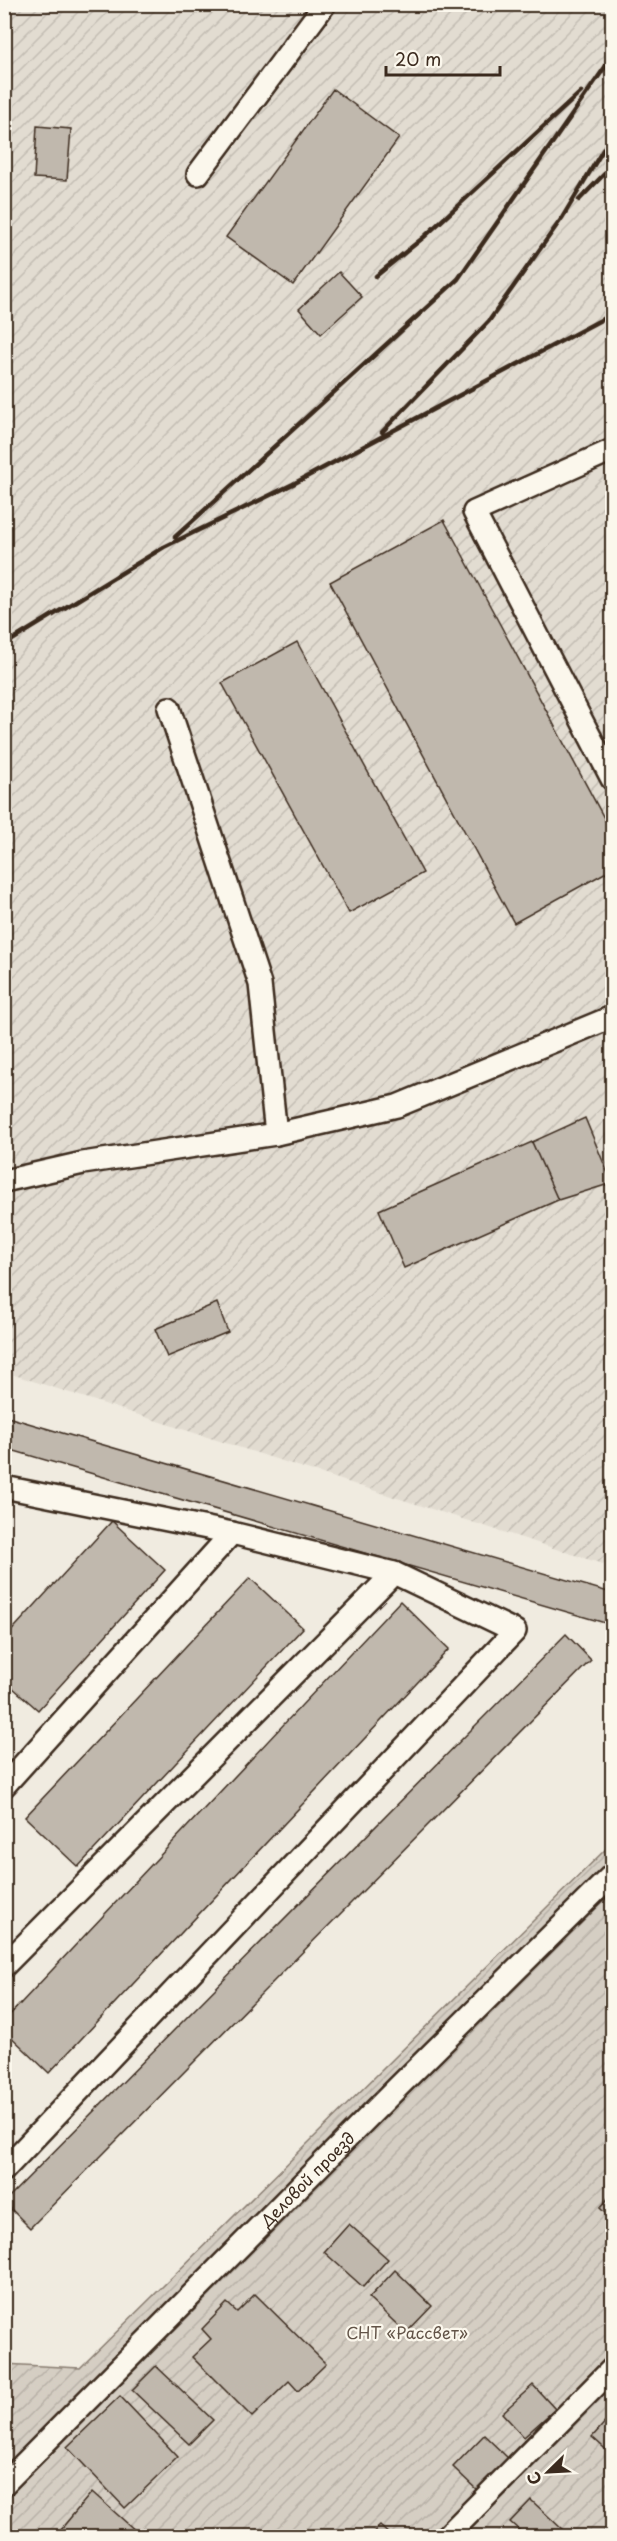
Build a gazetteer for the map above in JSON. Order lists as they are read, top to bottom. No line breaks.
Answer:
{"streets":{"lane":["Деловой проезд"]},"parks":["СНТ «Рассвет»"],"scale_bar":"20 m","north":"bottom left"}
